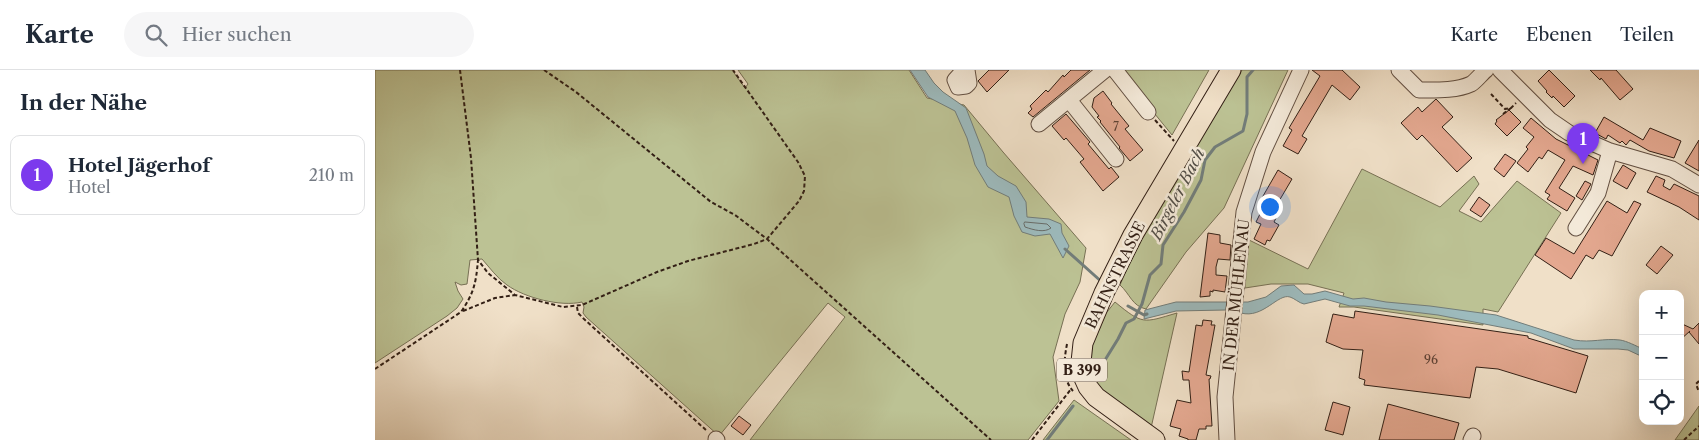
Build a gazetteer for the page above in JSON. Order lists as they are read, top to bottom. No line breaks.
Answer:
{"streets":{"main road":["BAHNSTRASSE","B 399"],"street":["IN DER MÜHLENAU"]},"water":["Birgeler Bach"],"house_numbers":["7","96"],"page":{"header":"Karte","search":"Hier suchen","nav":["Karte","Ebenen","Teilen"],"heading":"In der Nähe","pins":"1","list":[{"mark":"1","name":"Hotel Jägerhof","note":"Hotel","value":"210 m"}],"map_buttons":["+","−"]}}
